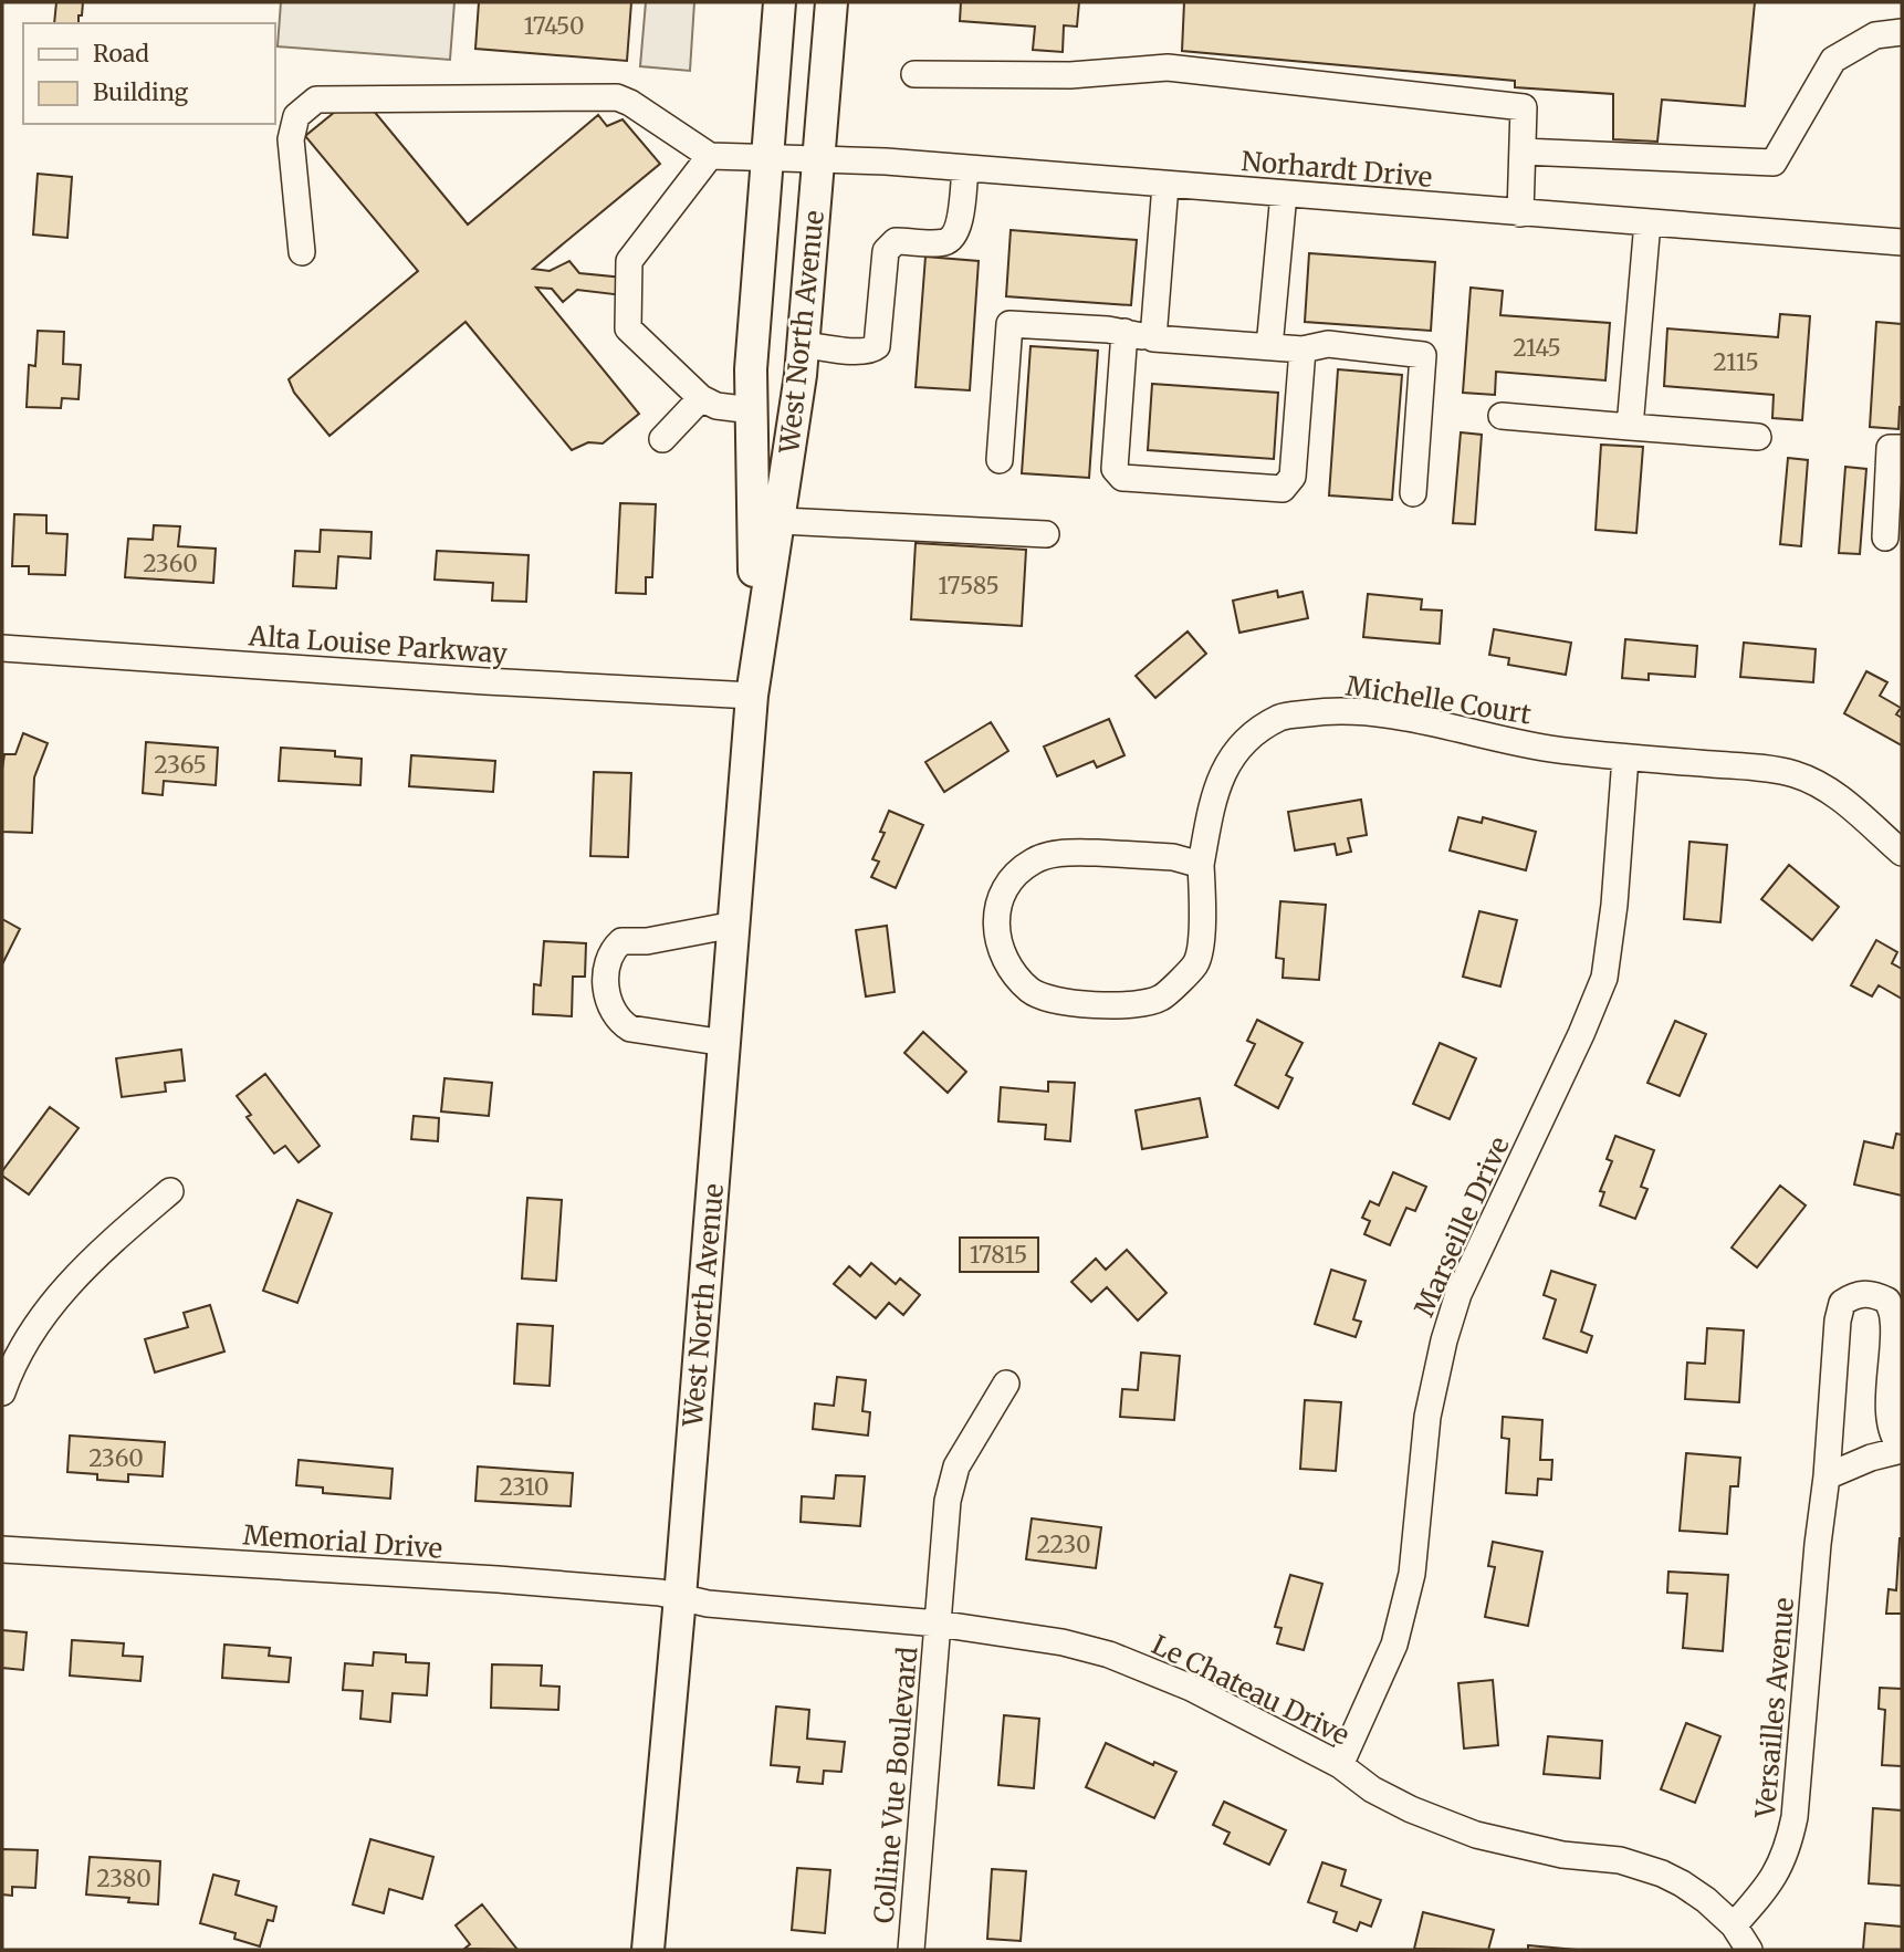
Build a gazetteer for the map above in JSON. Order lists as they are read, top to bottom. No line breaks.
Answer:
{"streets":{"main road":["West North Avenue"],"street":["Norhardt Drive","Alta Louise Parkway","Michelle Court","Marseille Drive","Memorial Drive","Le Chateau Drive","Versailles Avenue","Colline Vue Boulevard"]},"crossings":[["Norhardt Drive","West North Avenue"],["West North Avenue","Alta Louise Parkway"],["West North Avenue","Memorial Drive"],["West North Avenue","Le Chateau Drive"],["Michelle Court","Marseille Drive"],["Marseille Drive","Le Chateau Drive"],["Memorial Drive","Le Chateau Drive"],["Le Chateau Drive","Versailles Avenue"],["Le Chateau Drive","Colline Vue Boulevard"]],"house_numbers":["17450","2145","2115","2360","17585","2365","17815","2360","2310","2230","2380"],"legend":["Road","Building"]}
